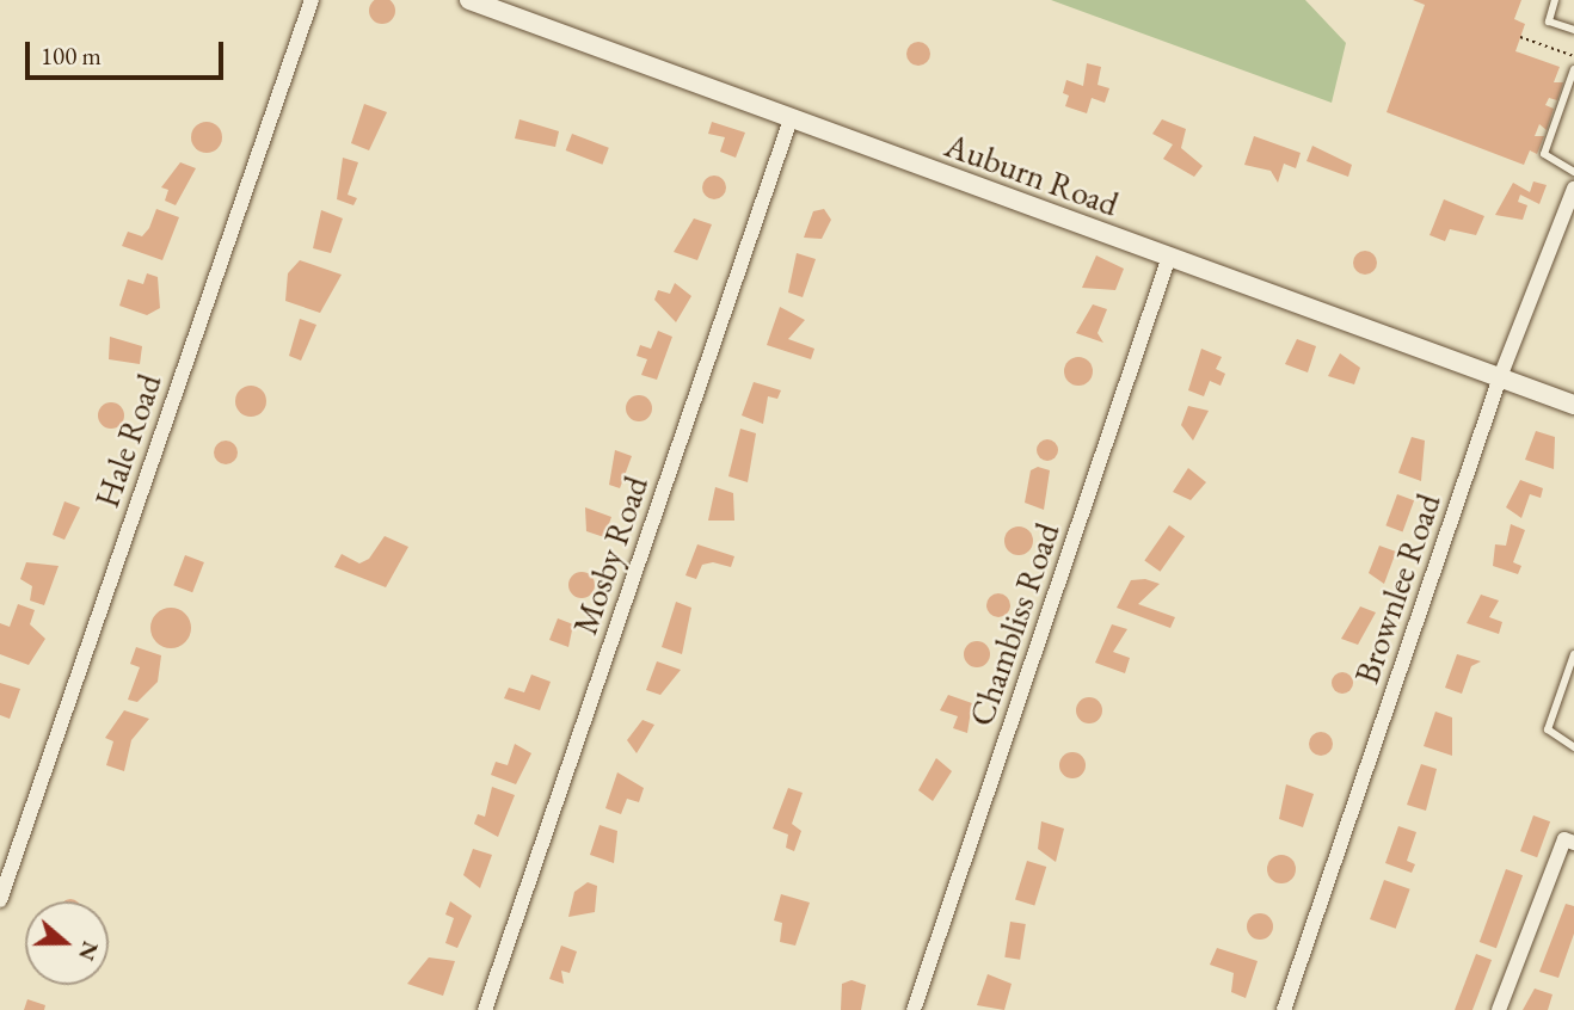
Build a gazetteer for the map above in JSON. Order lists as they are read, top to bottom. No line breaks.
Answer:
{"streets":{"street":["Auburn Road","Hale Road","Mosby Road","Brownlee Road","Chambliss Road"]},"crossings":[["Auburn Road","Mosby Road"],["Auburn Road","Brownlee Road"],["Auburn Road","Chambliss Road"]],"scale_bar":"100 m","north":"right"}
